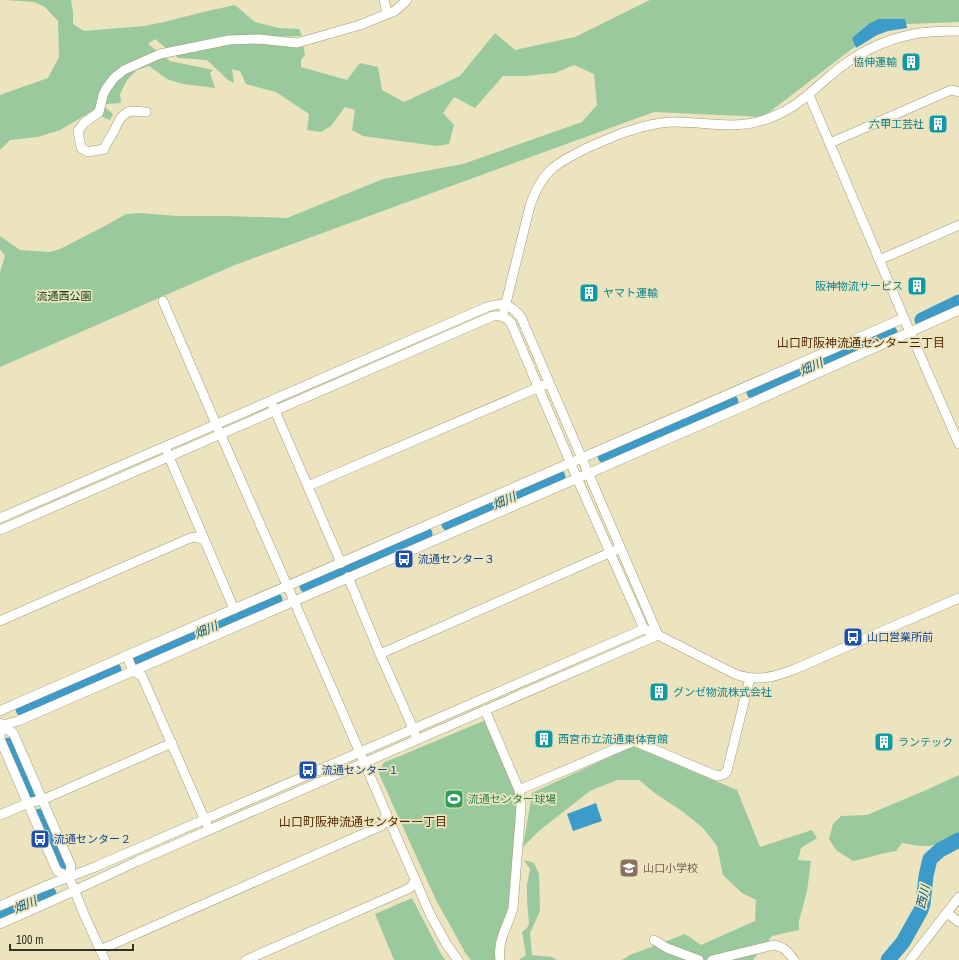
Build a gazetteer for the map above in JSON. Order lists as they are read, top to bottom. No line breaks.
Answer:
{"districts":["山口町阪神流通センター三丁目","山口町阪神流通センター一丁目"],"water":["畑川","西川"],"parks":["流通西公園"],"places":{"building":["協伸運輸","六甲工芸社","阪神物流サービス","ヤマト運輸","グンゼ物流株式会社","西宮市立流通東体育館","ランテック"],"bus stop":["流通センター３","山口営業所前","流通センター１","流通センター２"],"sports":["流通センター球場"],"school or university":["山口小学校"]},"scale_bar":"100 m"}
